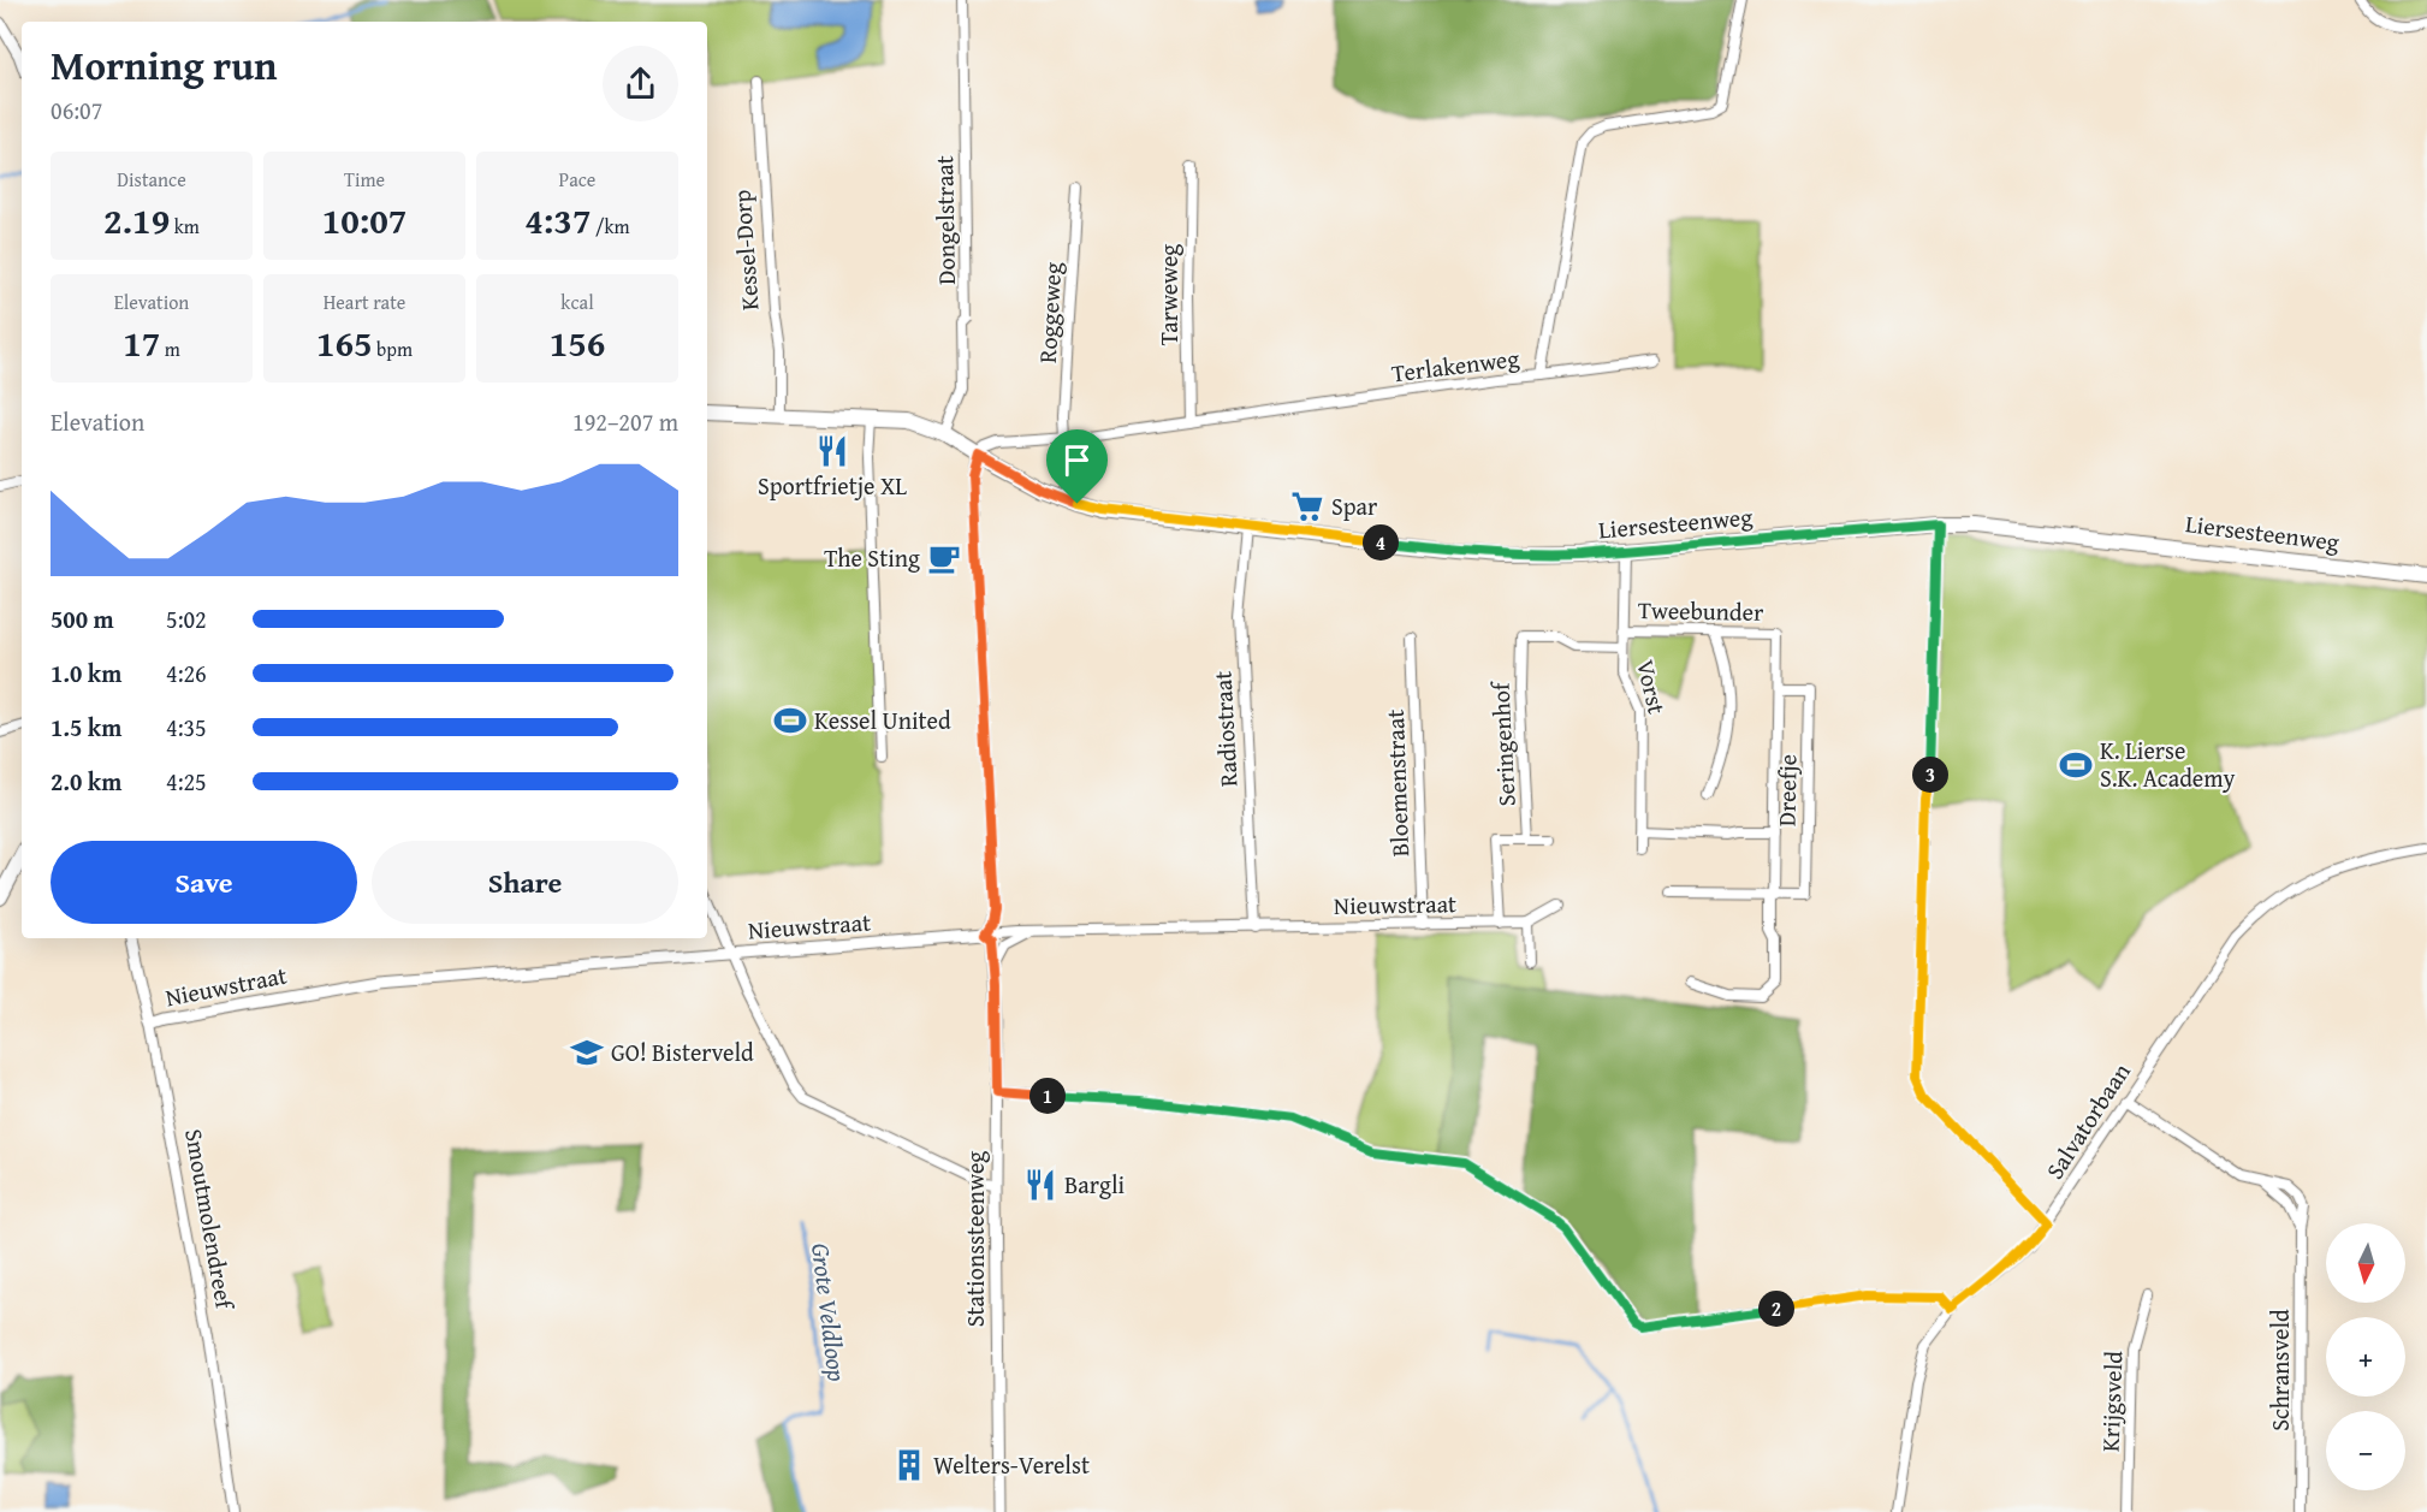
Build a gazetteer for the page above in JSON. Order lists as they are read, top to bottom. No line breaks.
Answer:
{"streets":{"main road":["Liersesteenweg"],"street":["Dongelstraat","Kessel-Dorp","Tarweweg","Roggeweg","Terlakenweg","Tweebunder","Vorst","Radiostraat","Seringenhof","Bloemenstraat","Dreefje","Nieuwstraat","Salvatorbaan","Smoutmolendreef","Stationssteenweg","Schransveld","Krijgsveld"]},"crossings":[["Dongelstraat","Liersesteenweg"],["Tarweweg","Terlakenweg"],["Roggeweg","Terlakenweg"],["Terlakenweg","Liersesteenweg"],["Liersesteenweg","Vorst"],["Liersesteenweg","Radiostraat"],["Tweebunder","Vorst"],["Tweebunder","Dreefje"],["Vorst","Seringenhof"],["Radiostraat","Nieuwstraat"],["Seringenhof","Nieuwstraat"],["Bloemenstraat","Nieuwstraat"],["Nieuwstraat","Smoutmolendreef"],["Nieuwstraat","Stationssteenweg"],["Salvatorbaan","Schransveld"]],"water":["Grote Veldloop"],"places":{"restaurant":["Sportfrietje XL","Bargli"],"supermarket":["Spar"],"cafe":["The Sting"],"sports":["Kessel United","K. Lierse S.K. Academy"],"school or university":["GO! Bisterveld"],"building":["Welters-Verelst"]},"north":"bottom","page":{"heading":["Morning run","06:07"],"stats":[["Distance","2.19 km"],["Time","10:07"],["Pace","4:37 /km"],["Elevation","17 m"],["Heart rate","165 bpm"],["kcal","156"]],"chart":["Elevation","192–207 m"],"pins":["4","3","1","2"],"list":[{"name":"500 m","note":"5:02"},{"name":"1.0 km","note":"4:26"},{"name":"1.5 km","note":"4:35"},{"name":"2.0 km","note":"4:25"}],"buttons":["Save","Share"],"map_buttons":["+","−"]}}
